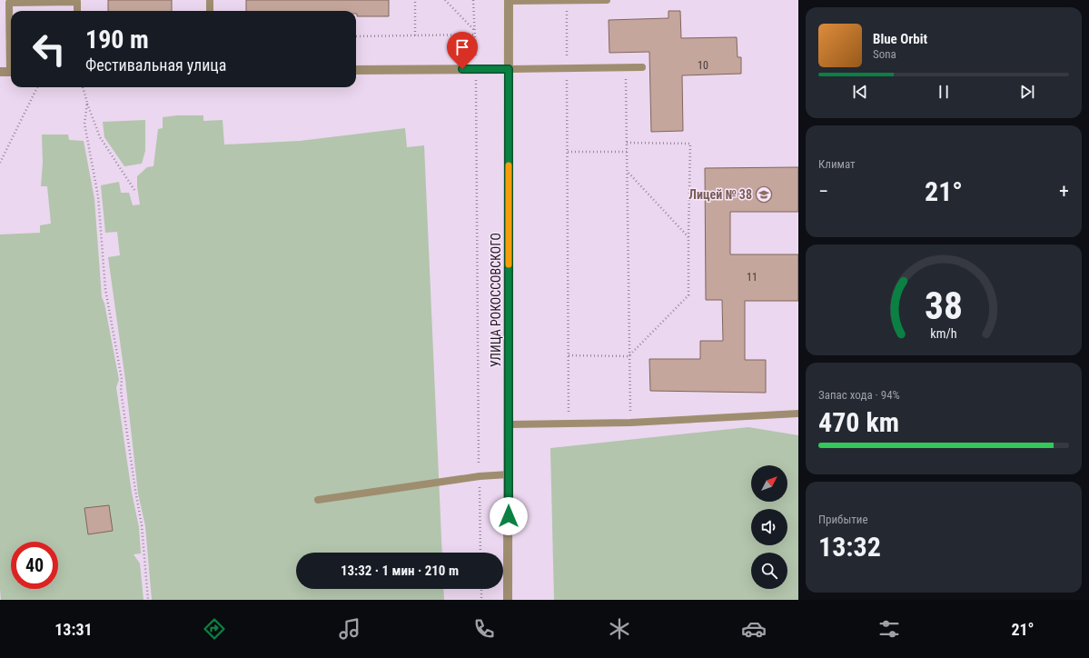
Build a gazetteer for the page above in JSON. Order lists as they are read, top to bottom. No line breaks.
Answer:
{"streets":{"street":["УЛИЦА РОКОССОВСКОГО"]},"places":{"school or university":["Лицей № 38"]},"house_numbers":["10","11"],"north":"top right","page":{"turn":["190 m","Фестивальная улица"],"song":["Blue Orbit","Sona"],"tile":["Климат",["Запас хода · 94%","470 km"],["Прибытие","13:32"]],"heat":["−","21°","+"],"limit":"40","trip":"13:32 · 1 мин · 210 m","tabs":["13:31","21°"],"gauge":["38","km/h"]}}
